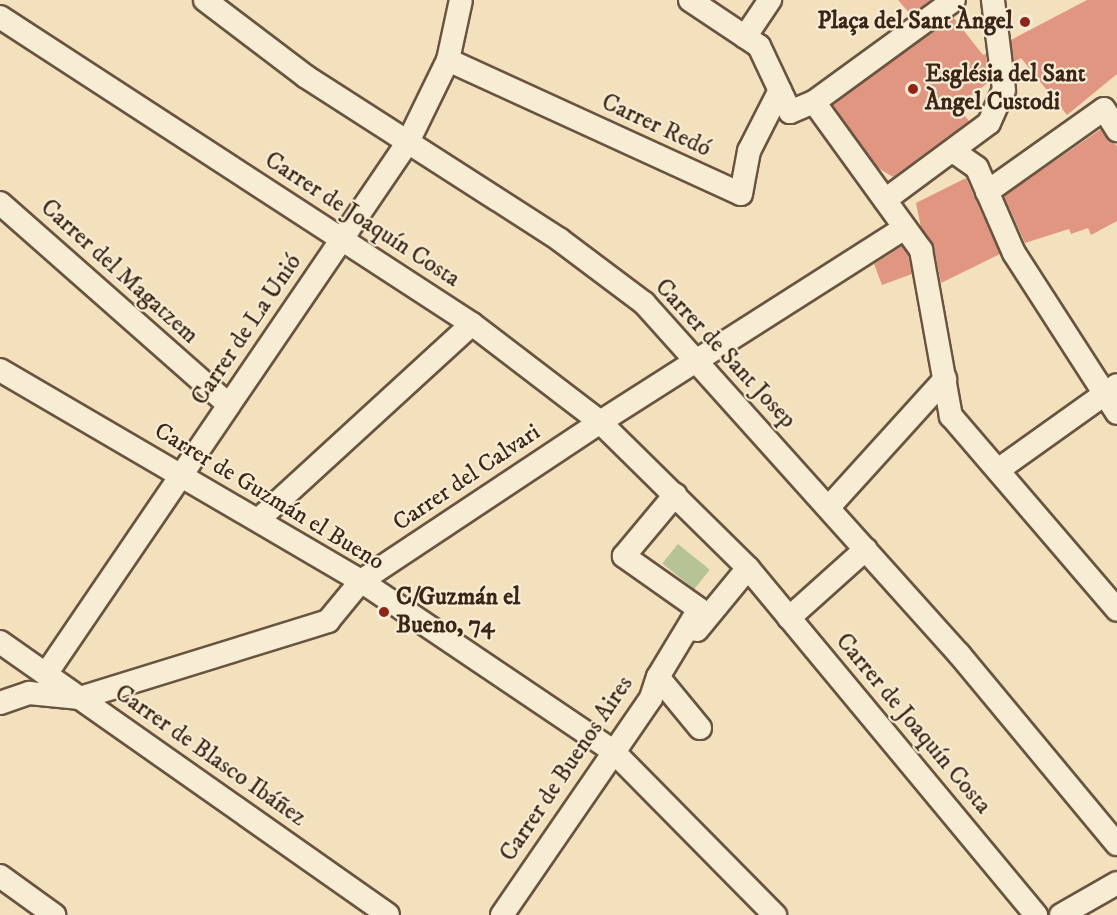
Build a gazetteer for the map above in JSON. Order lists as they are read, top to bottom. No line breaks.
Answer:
{"streets":{"street":["Carrer Redó","Carrer de Joaquín Costa","Carrer del Magatzem","Carrer de La Unió","Carrer de Sant Josep","Carrer del Calvari","Carrer de Guzmán el Bueno","Carrer de Blasco Ibáñez","Carrer de Buenos Aires"]},"crossings":[["Carrer Redó","Carrer de La Unió"],["Carrer de Joaquín Costa","Carrer de La Unió"],["Carrer de Joaquín Costa","Carrer del Calvari"],["Carrer del Magatzem","Carrer de La Unió"],["Carrer de La Unió","Carrer de Sant Josep"],["Carrer de La Unió","Carrer de Guzmán el Bueno"],["Carrer de La Unió","Carrer de Blasco Ibáñez"],["Carrer de Sant Josep","Carrer del Calvari"],["Carrer del Calvari","Carrer de Guzmán el Bueno"],["Carrer del Calvari","Carrer de Blasco Ibáñez"],["Carrer de Guzmán el Bueno","Carrer de Buenos Aires"]],"places":["Plaça del Sant Àngel","Església del Sant Àngel Custodi","C/Guzmán el Bueno, 74"]}
